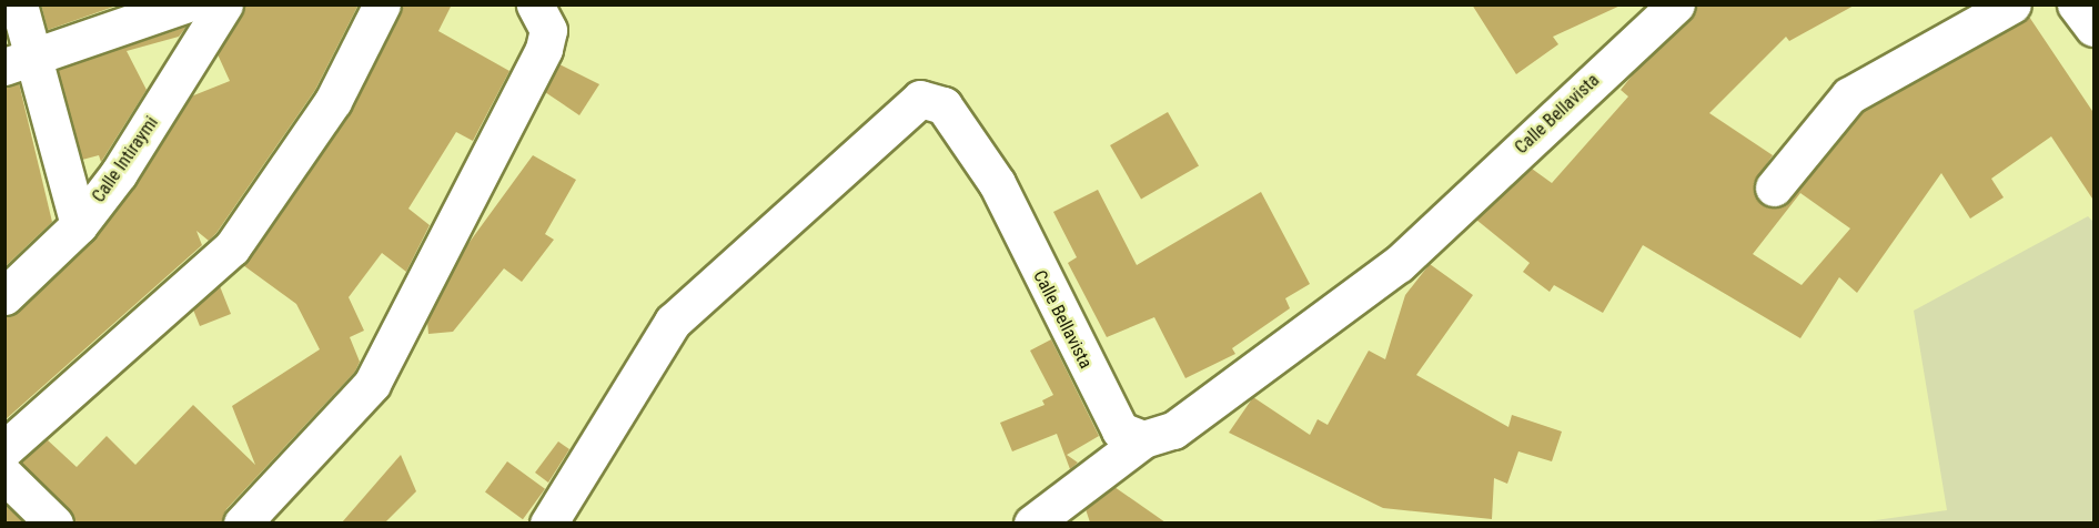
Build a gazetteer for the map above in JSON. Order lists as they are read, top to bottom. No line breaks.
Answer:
{"streets":{"street":["Calle Bellavista","Calle Intiraymi"]}}
